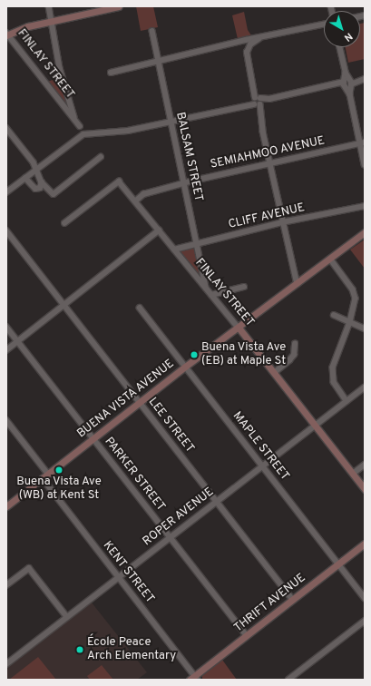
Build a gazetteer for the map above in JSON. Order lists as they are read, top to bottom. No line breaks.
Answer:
{"streets":{"street":["FINLAY STREET","SEMIAHMOO AVENUE","BALSAM STREET","CLIFF AVENUE","BUENA VISTA AVENUE","LEE STREET","MAPLE STREET","PARKER STREET","ROPER AVENUE","KENT STREET","THRIFT AVENUE"]},"crossings":[["FINLAY STREET","SEMIAHMOO AVENUE"],["FINLAY STREET","BALSAM STREET"],["FINLAY STREET","CLIFF AVENUE"],["FINLAY STREET","BUENA VISTA AVENUE"],["FINLAY STREET","ROPER AVENUE"],["SEMIAHMOO AVENUE","BALSAM STREET"],["BALSAM STREET","CLIFF AVENUE"],["BUENA VISTA AVENUE","LEE STREET"],["BUENA VISTA AVENUE","MAPLE STREET"],["BUENA VISTA AVENUE","PARKER STREET"],["BUENA VISTA AVENUE","KENT STREET"],["LEE STREET","ROPER AVENUE"],["LEE STREET","THRIFT AVENUE"],["MAPLE STREET","ROPER AVENUE"],["MAPLE STREET","THRIFT AVENUE"],["PARKER STREET","ROPER AVENUE"],["PARKER STREET","THRIFT AVENUE"],["ROPER AVENUE","KENT STREET"],["KENT STREET","THRIFT AVENUE"]],"places":["Buena Vista Ave (EB) at Maple St","Buena Vista Ave (WB) at Kent St","École Peace Arch Elementary"],"north":"bottom right"}
